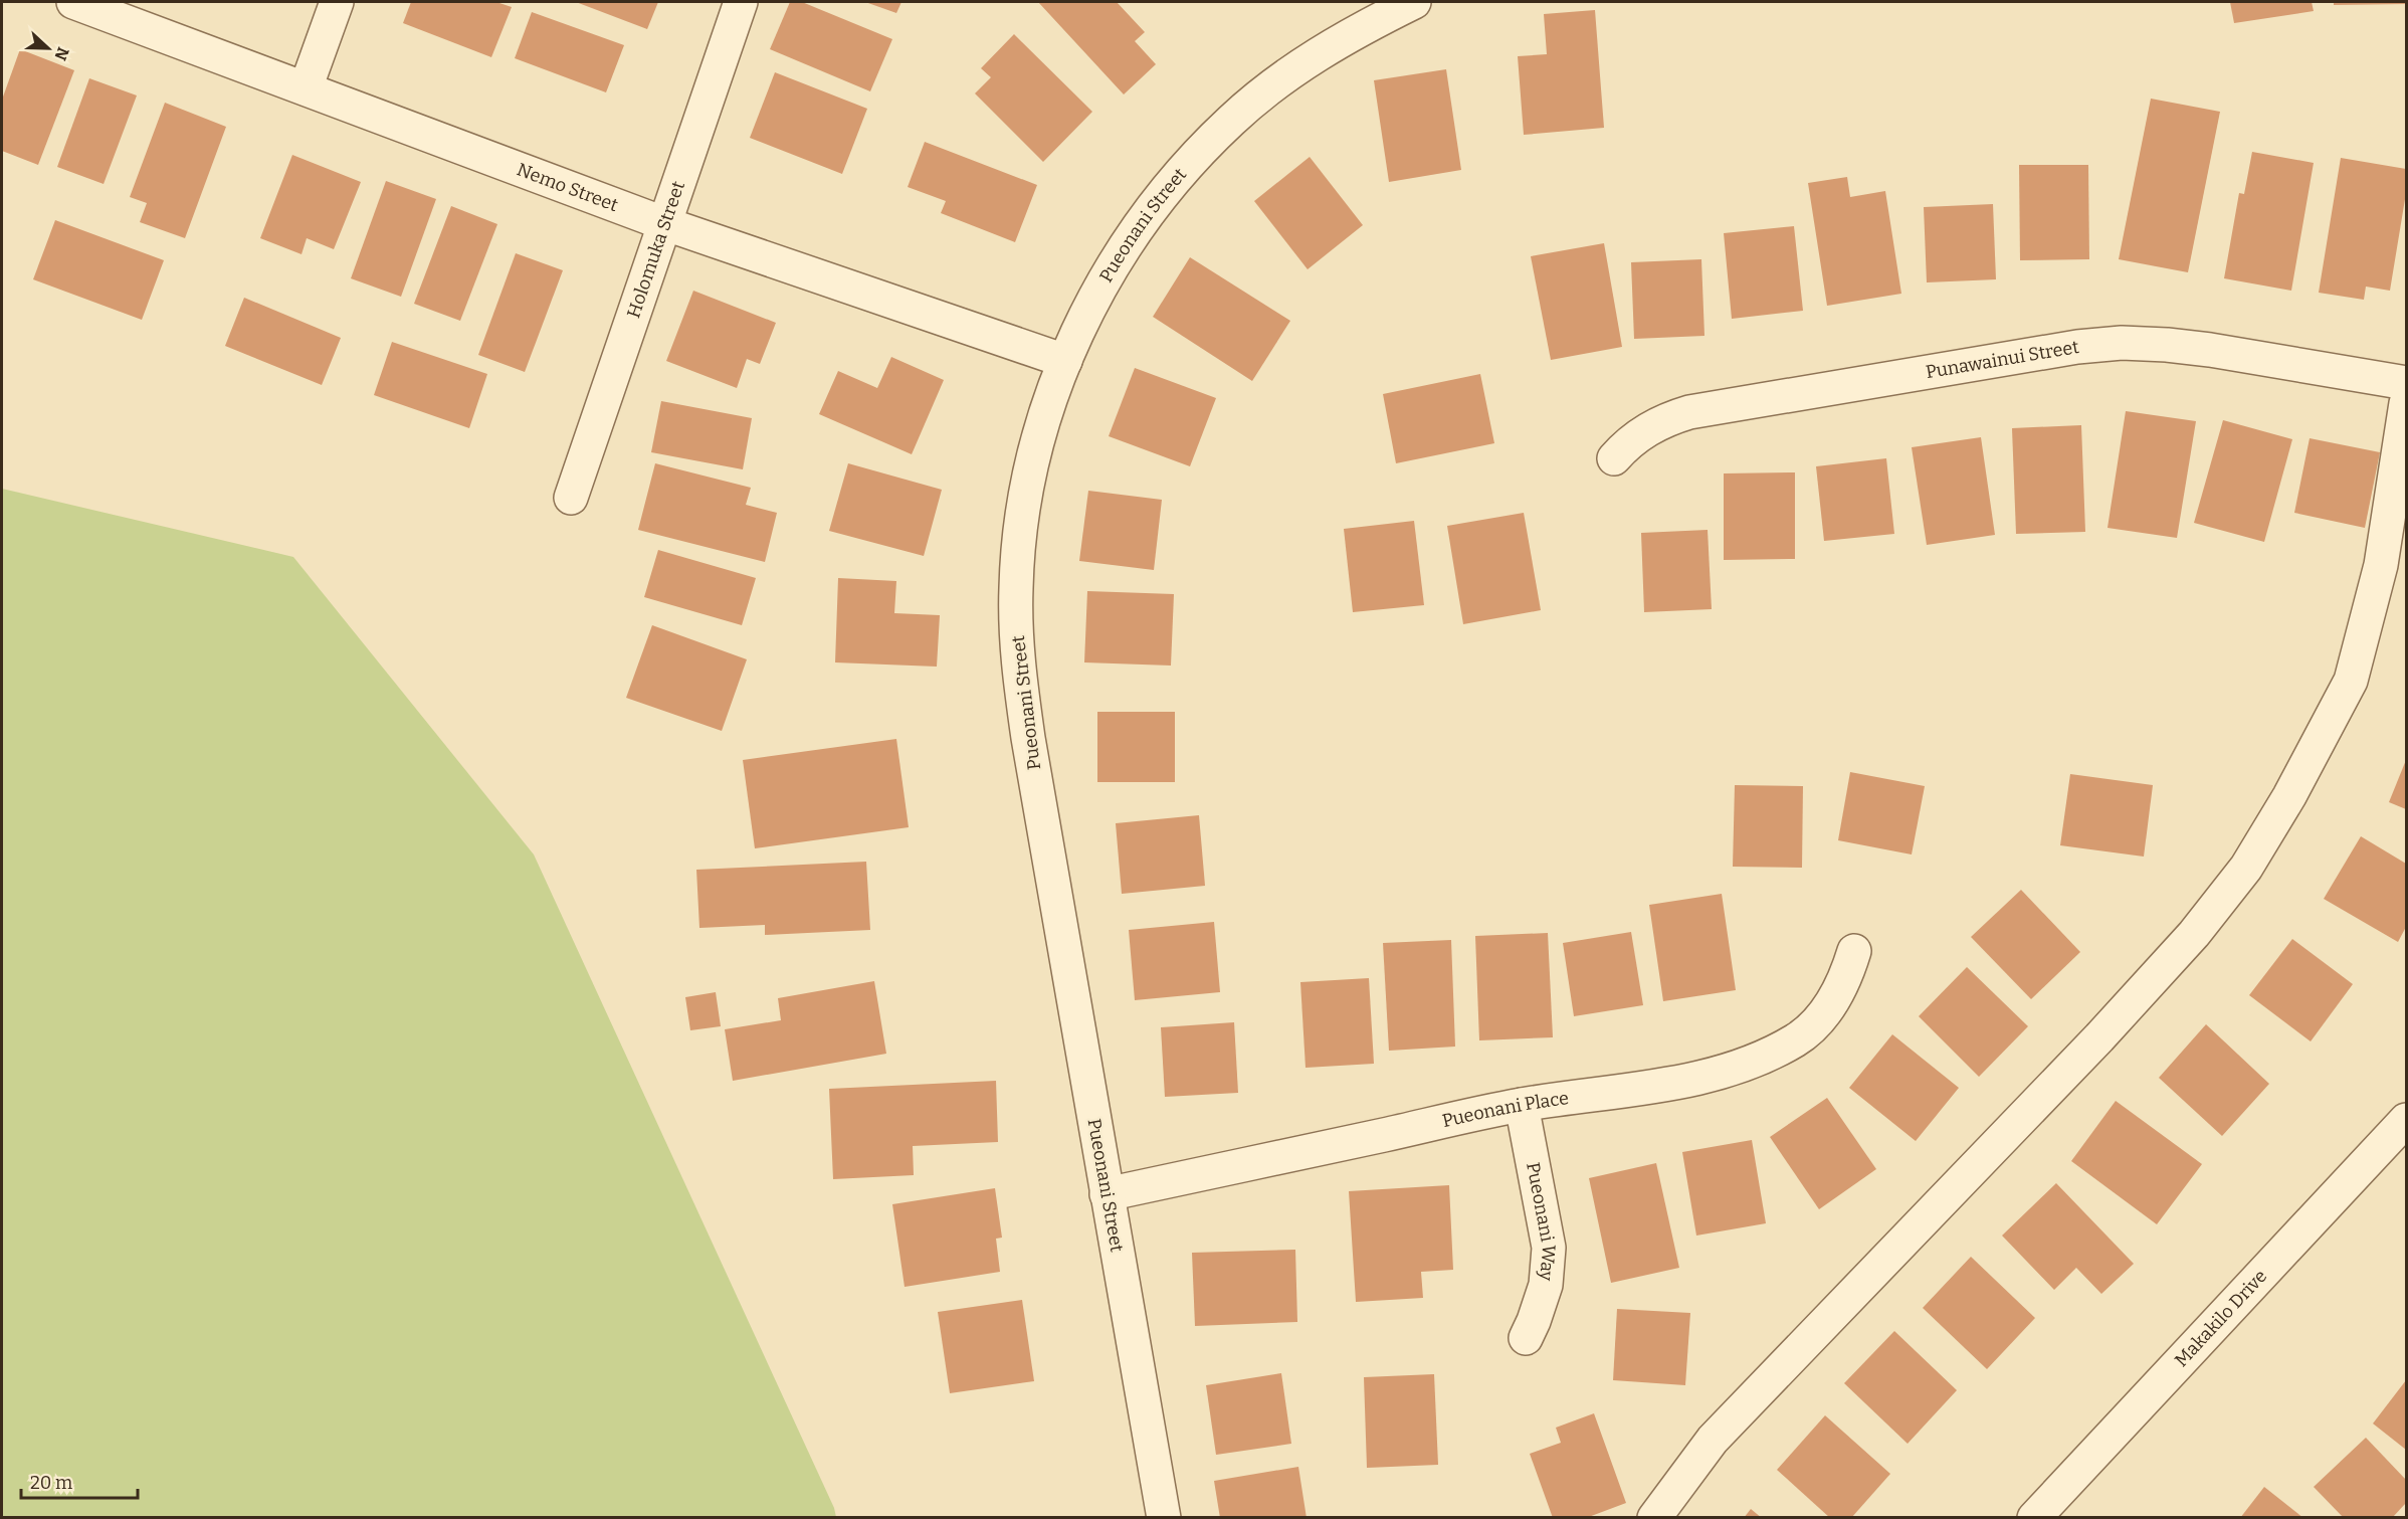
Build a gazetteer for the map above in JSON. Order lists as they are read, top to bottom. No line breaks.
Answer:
{"streets":{"street":["Nemo Street","Pueonani Street","Holomuka Street","Punawainui Street","Pueonani Place","Pueonani Way","Makakilo Drive"]},"crossings":[["Nemo Street","Pueonani Street"],["Nemo Street","Holomuka Street"],["Pueonani Street","Pueonani Place"],["Pueonani Place","Pueonani Way"]],"scale_bar":"20 m","north":"right"}
